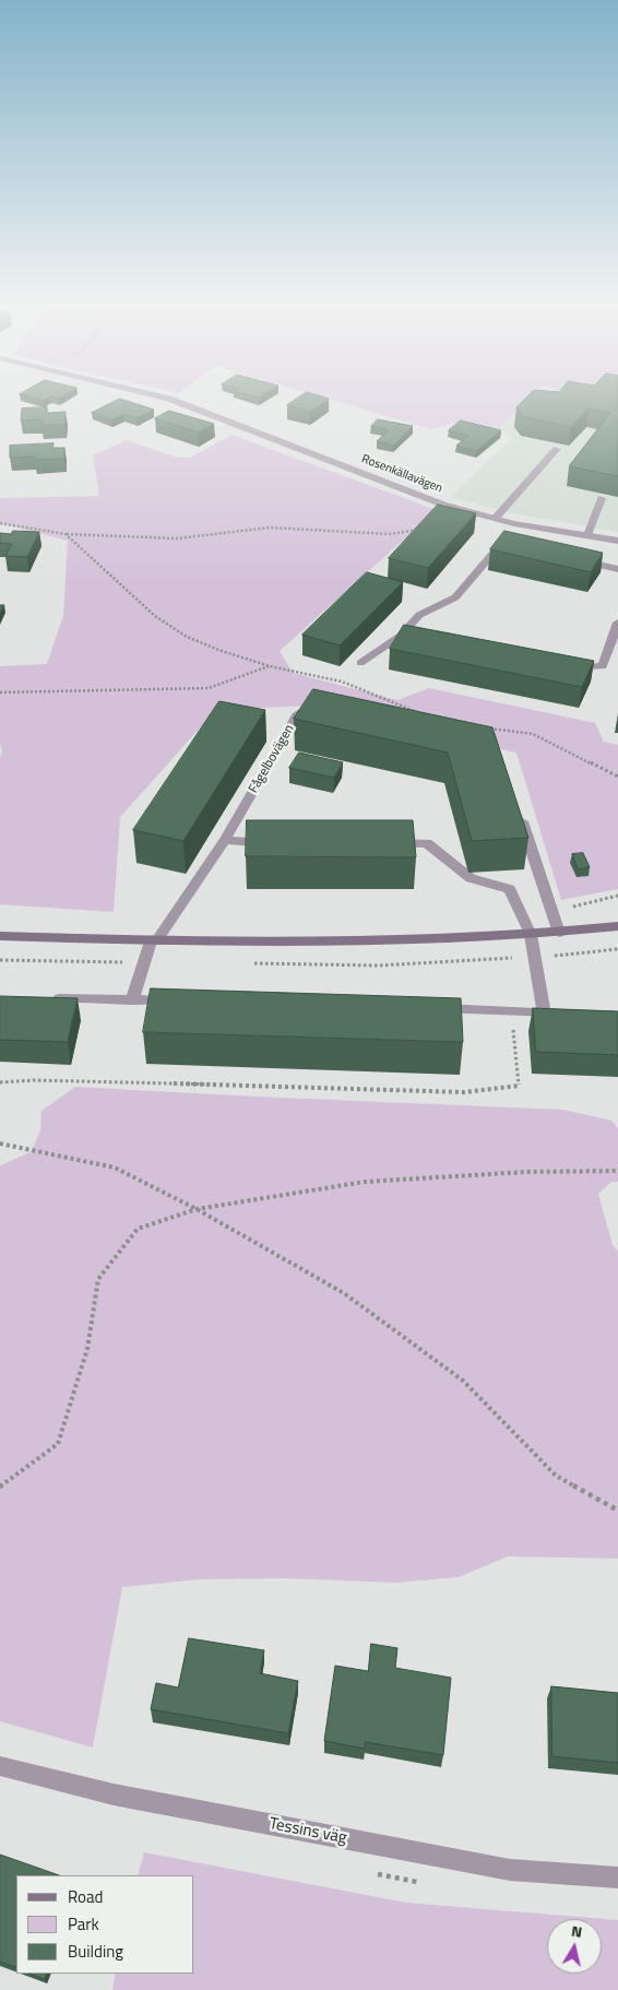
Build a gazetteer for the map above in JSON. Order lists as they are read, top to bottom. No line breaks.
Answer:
{"streets":{"street":["Rosenkällavägen","Fågelbovägen","Tessins väg"]},"legend":["Road","Park","Building"],"north":"top"}
